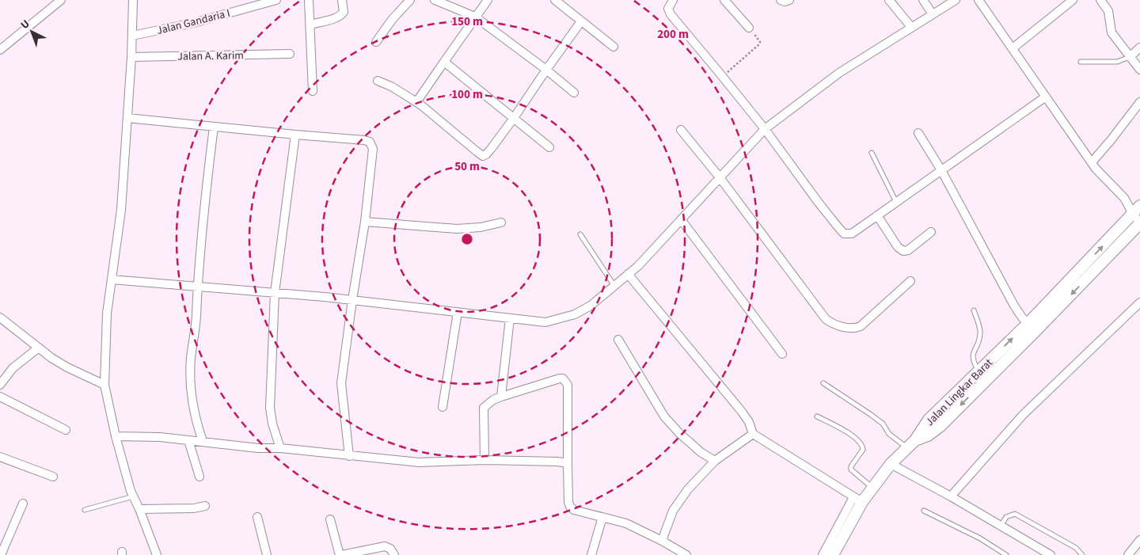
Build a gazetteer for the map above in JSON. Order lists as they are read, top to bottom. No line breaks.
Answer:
{"streets":{"street":["Jalan Gandaria I","Jalan A. Karim","Jalan Lingkar Barat"]},"north":"top left","rings":["150 m","200 m","100 m","50 m"]}
